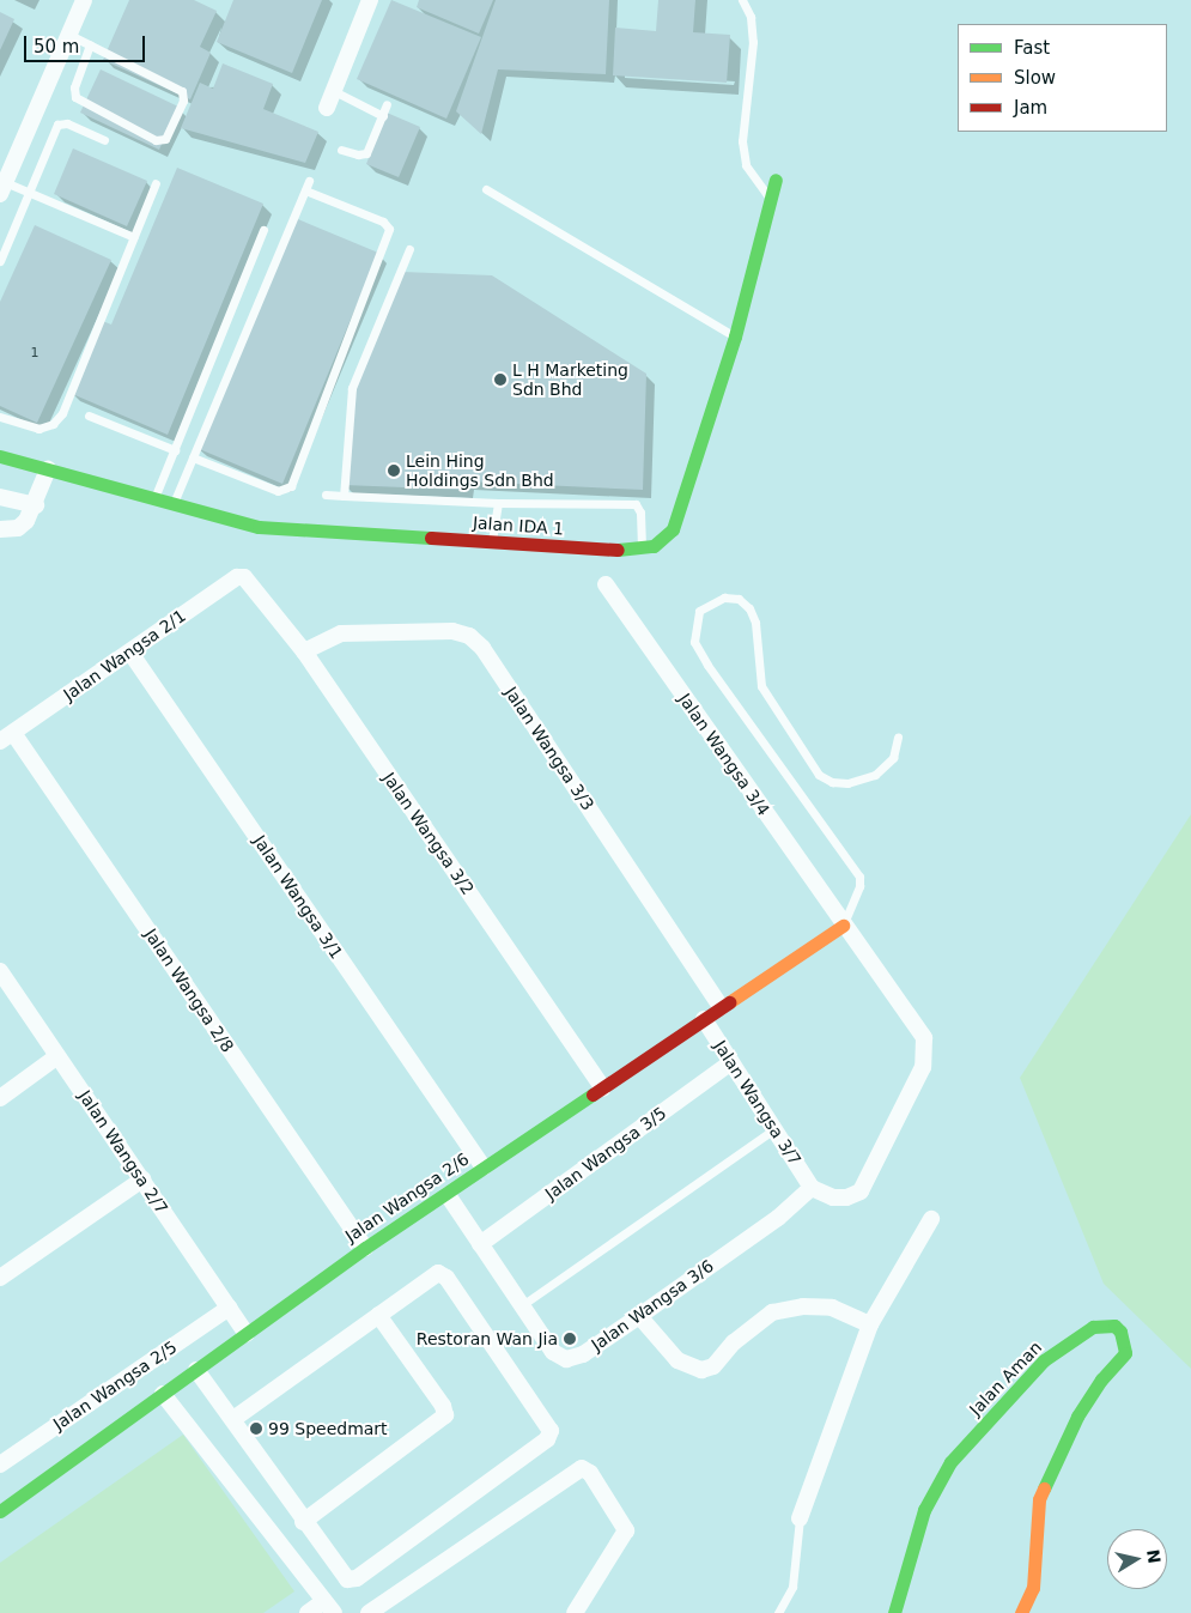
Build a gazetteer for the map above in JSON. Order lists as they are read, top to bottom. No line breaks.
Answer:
{"streets":{"street":["Jalan IDA 1","Jalan Wangsa 2/1","Jalan Wangsa 3/3","Jalan Wangsa 3/4","Jalan Wangsa 3/2","Jalan Wangsa 3/1","Jalan Wangsa 2/8","Jalan Wangsa 3/7","Jalan Wangsa 2/7","Jalan Wangsa 3/5","Jalan Wangsa 2/6","Jalan Wangsa 3/6","Jalan Aman","Jalan Wangsa 2/5"]},"crossings":[["Jalan Wangsa 2/1","Jalan Wangsa 3/2"],["Jalan Wangsa 2/1","Jalan Wangsa 3/1"],["Jalan Wangsa 2/1","Jalan Wangsa 2/8"],["Jalan Wangsa 3/3","Jalan Wangsa 3/2"],["Jalan Wangsa 3/3","Jalan Wangsa 2/6"],["Jalan Wangsa 3/4","Jalan Wangsa 3/7"],["Jalan Wangsa 3/4","Jalan Wangsa 2/6"],["Jalan Wangsa 3/4","Jalan Wangsa 3/6"],["Jalan Wangsa 3/2","Jalan Wangsa 2/6"],["Jalan Wangsa 3/1","Jalan Wangsa 2/6"],["Jalan Wangsa 2/8","Jalan Wangsa 2/6"],["Jalan Wangsa 3/7","Jalan Wangsa 3/5"],["Jalan Wangsa 3/7","Jalan Wangsa 2/6"],["Jalan Wangsa 3/7","Jalan Wangsa 3/6"],["Jalan Wangsa 2/7","Jalan Wangsa 2/6"],["Jalan Wangsa 2/7","Jalan Wangsa 2/5"],["Jalan Wangsa 3/5","Jalan Wangsa 3/6"],["Jalan Wangsa 2/6","Jalan Wangsa 3/6"]],"places":["L H Marketing Sdn Bhd","Lein Hing Holdings Sdn Bhd","Restoran Wan Jia","99 Speedmart"],"house_numbers":["1"],"legend":["Fast","Slow","Jam"],"scale_bar":"50 m","north":"right"}
